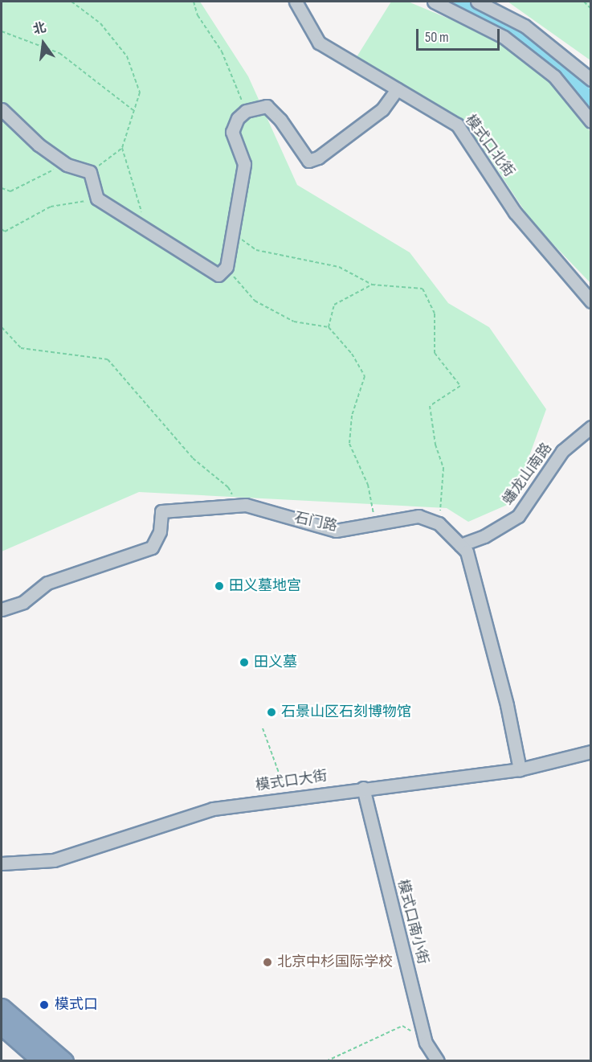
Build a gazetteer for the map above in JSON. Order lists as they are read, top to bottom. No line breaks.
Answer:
{"streets":{"street":["模式口北街","蟠龙山南路","石门路","模式口大街","模式口南小街"]},"crossings":[["蟠龙山南路","石门路"],["石门路","模式口大街"],["模式口大街","模式口南小街"]],"places":["田义墓地宫","田义墓","石景山区石刻博物馆","北京中杉国际学校","模式口"],"scale_bar":"50 m","north":"top"}
